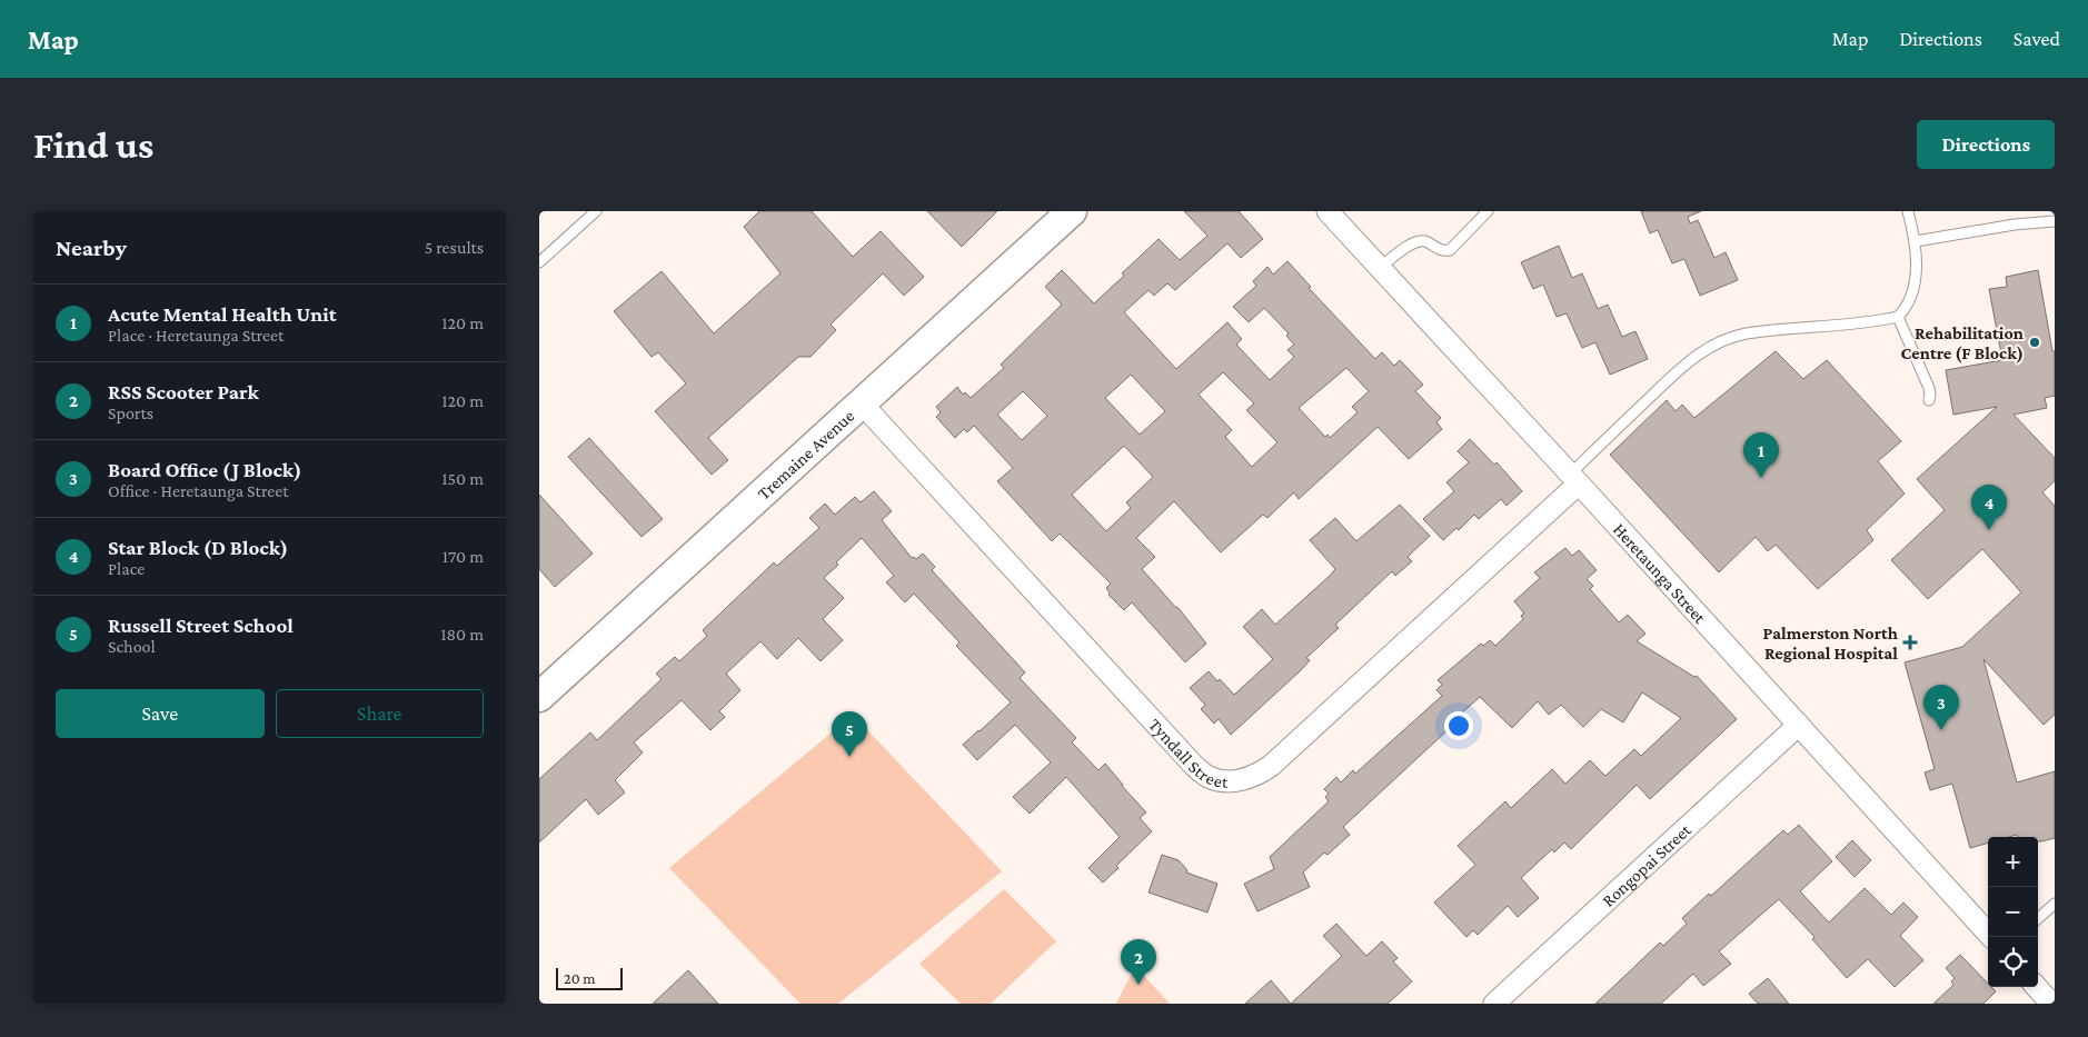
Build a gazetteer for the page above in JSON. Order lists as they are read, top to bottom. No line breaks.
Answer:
{"streets":{"main road":["Tremaine Avenue"],"street":["Heretaunga Street","Tyndall Street","Rongopai Street"]},"crossings":[["Tremaine Avenue","Tyndall Street"],["Heretaunga Street","Tyndall Street"],["Heretaunga Street","Rongopai Street"]],"places":{"other":["Rehabilitation Centre (F Block)"],"health":["Palmerston North Regional Hospital"]},"scale_bar":"20 m","page":{"header":"Map","nav":["Map","Directions","Saved"],"buttons":["Directions",["Save","Share"]],"title":"Find us","heading":["Nearby","5 results"],"list":[{"mark":"1","name":"Acute Mental Health Unit","note":"Place · Heretaunga Street","value":"120 m"},{"mark":"2","name":"RSS Scooter Park","note":"Sports","value":"120 m"},{"mark":"3","name":"Board Office (J Block)","note":"Office · Heretaunga Street","value":"150 m"},{"mark":"4","name":"Star Block (D Block)","note":"Place","value":"170 m"},{"mark":"5","name":"Russell Street School","note":"School","value":"180 m"}],"pins":["1","4","3","5","2"],"map_buttons":["+","−"],"scale":"20 m"}}
